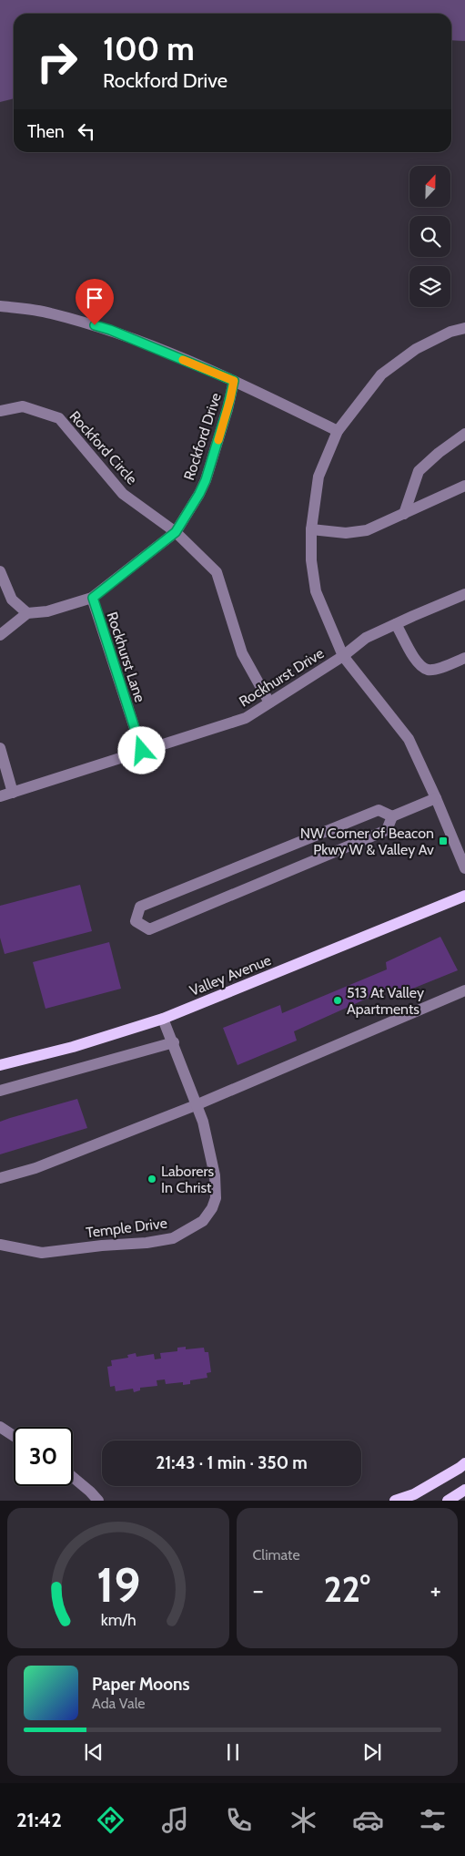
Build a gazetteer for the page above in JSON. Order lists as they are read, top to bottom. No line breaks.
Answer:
{"streets":{"main road":["Valley Avenue"],"street":["Rockford Drive","Rockford Circle","Rockhurst Lane","Rockhurst Drive","Temple Drive"]},"crossings":[["Rockford Drive","Rockford Circle"],["Rockford Drive","Rockhurst Lane"],["Rockford Circle","Rockhurst Drive"],["Rockhurst Lane","Rockhurst Drive"],["Valley Avenue","Temple Drive"]],"places":{"transit":["NW Corner of Beacon Pkwy W & Valley Av"],"other":["513 At Valley Apartments","Laborers In Christ"]},"north":"top","page":{"turn":["100 m","Rockford Drive"],"then":"Then","limit":"30","trip":"21:43 · 1 min · 350 m","tile":"Climate","heat":["−","22°","+"],"song":["Paper Moons","Ada Vale"],"tabs":"21:42","gauge":["19","km/h"]}}
